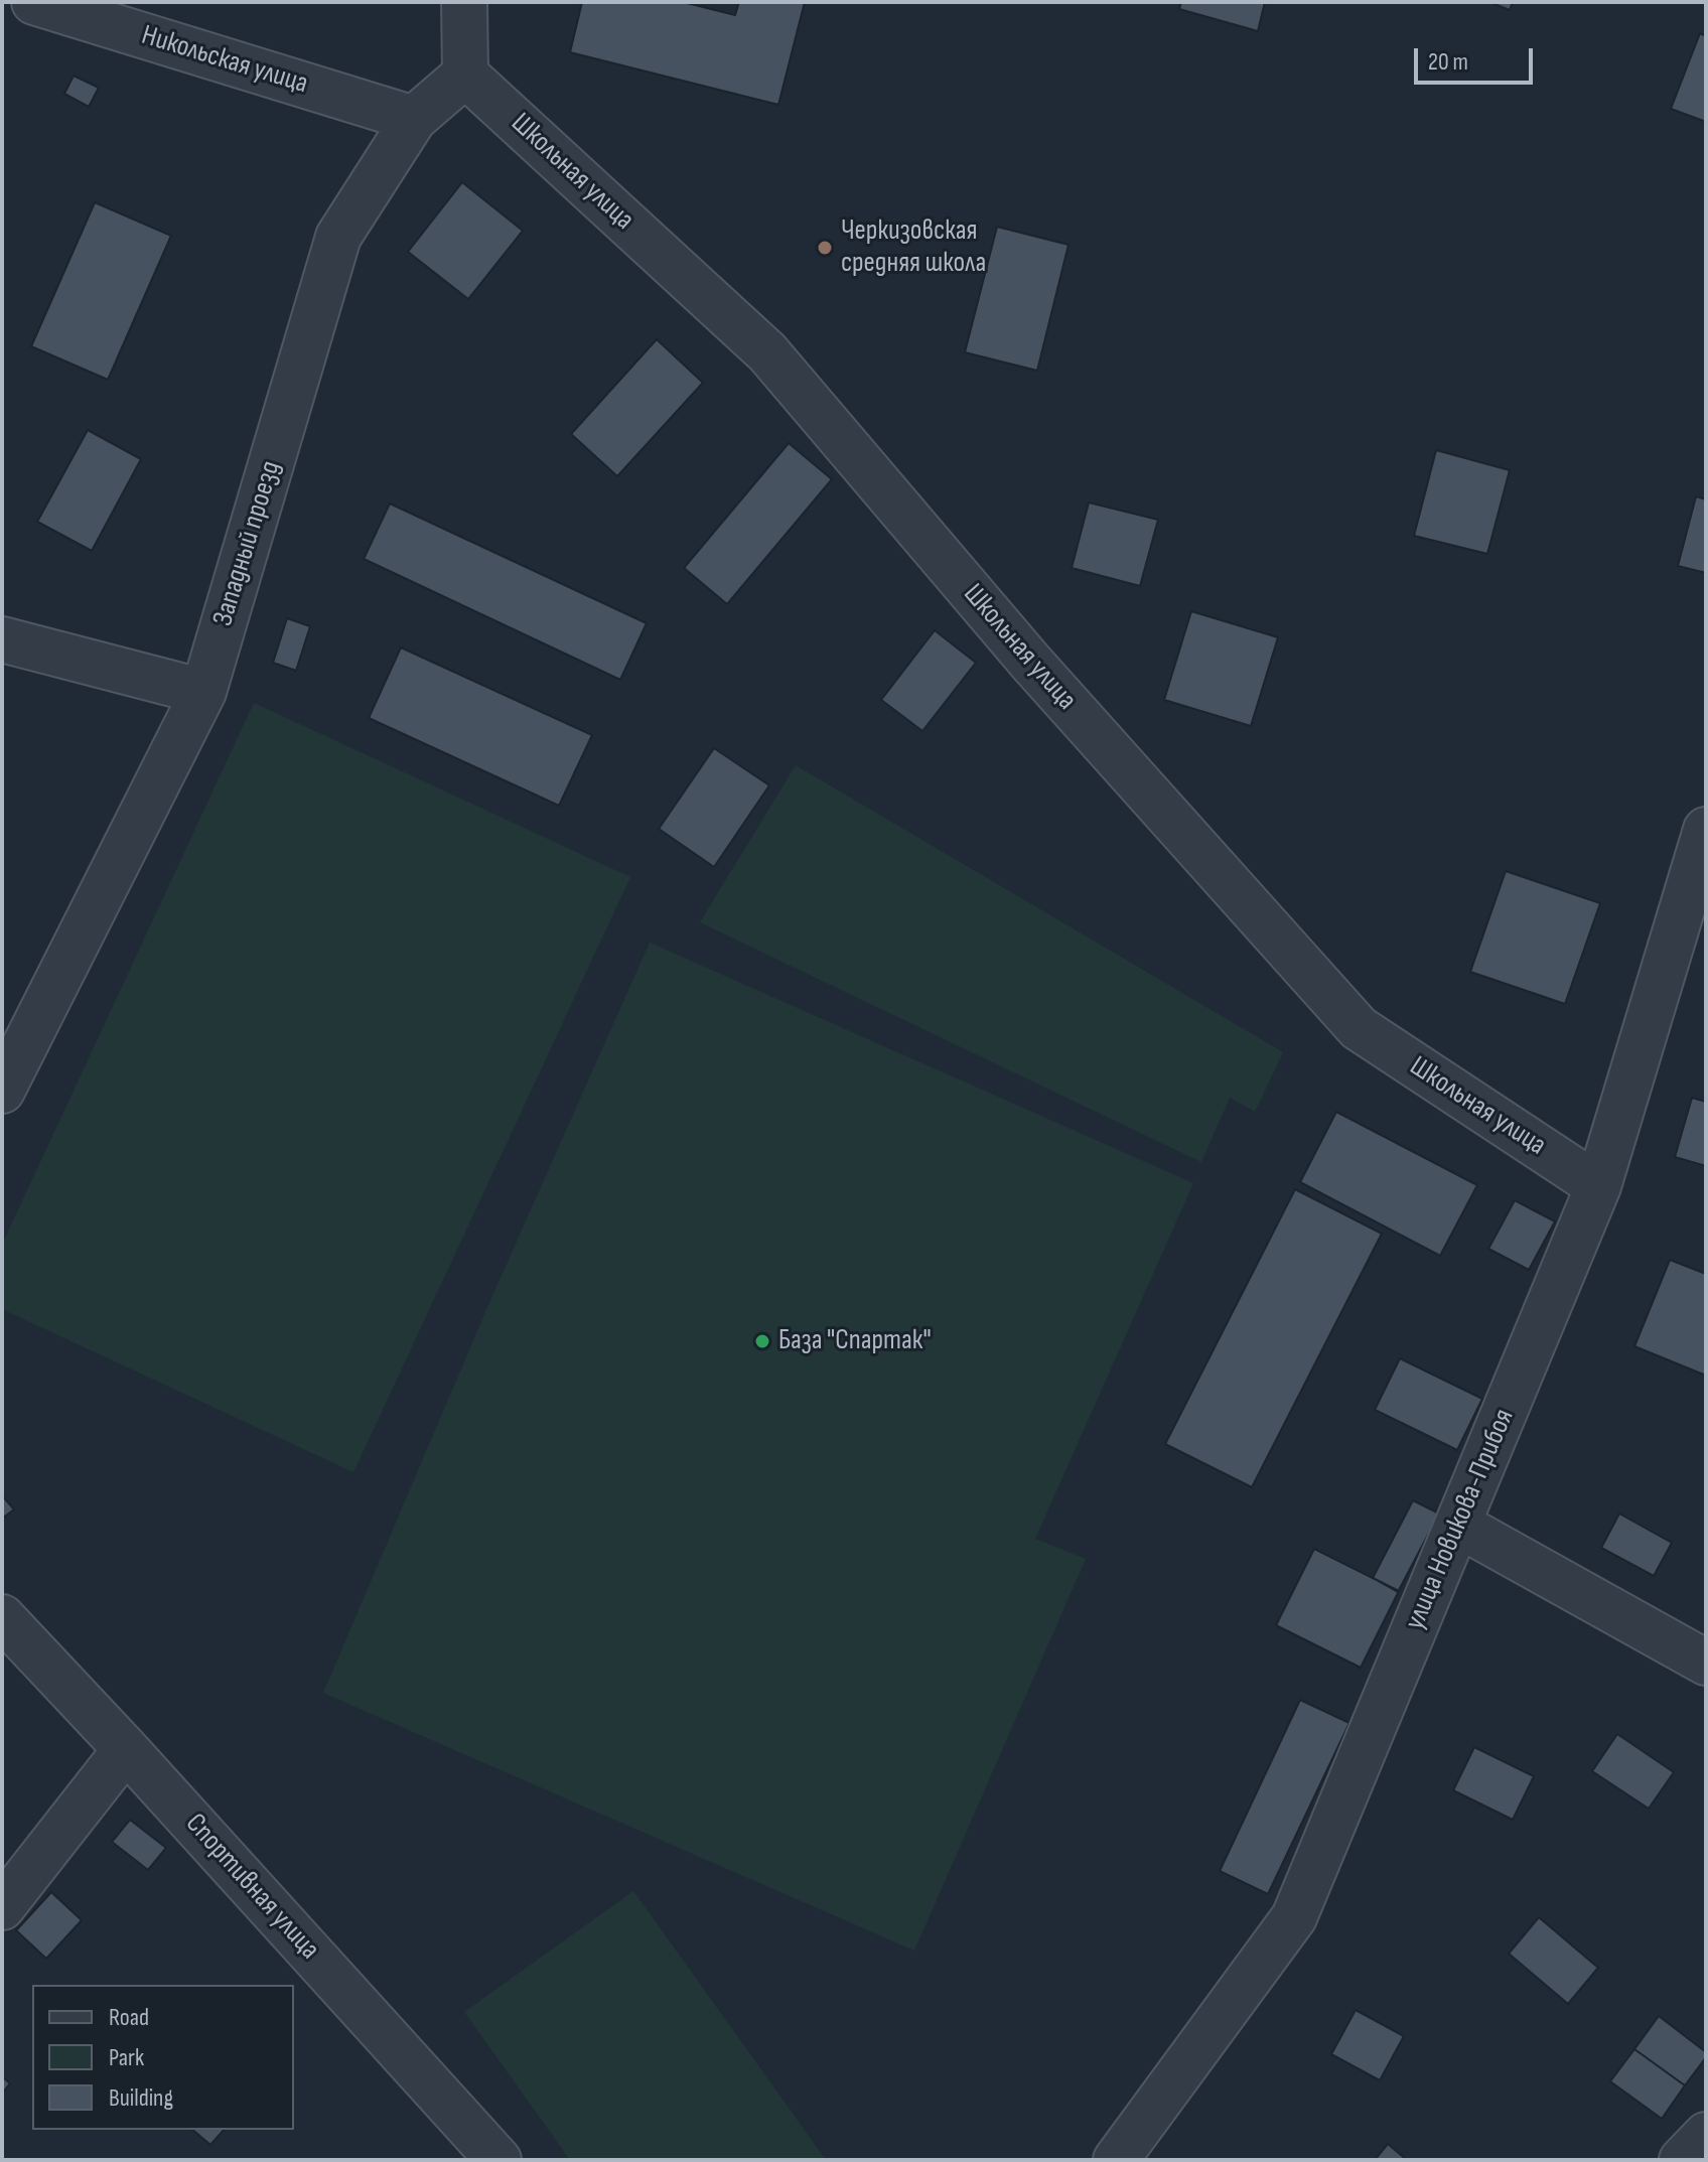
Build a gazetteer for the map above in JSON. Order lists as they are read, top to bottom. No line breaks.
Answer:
{"streets":{"street":["Никольская улица","Школьная улица","Западный проезд","улица Новикова-Прибоя","Спортивная улица"]},"crossings":[["Никольская улица","Западный проезд"],["Школьная улица","Западный проезд"],["Школьная улица","улица Новикова-Прибоя"]],"places":["Черкизовская средняя школа","База \"Спартак\""],"legend":["Road","Park","Building"],"scale_bar":"20 m"}
